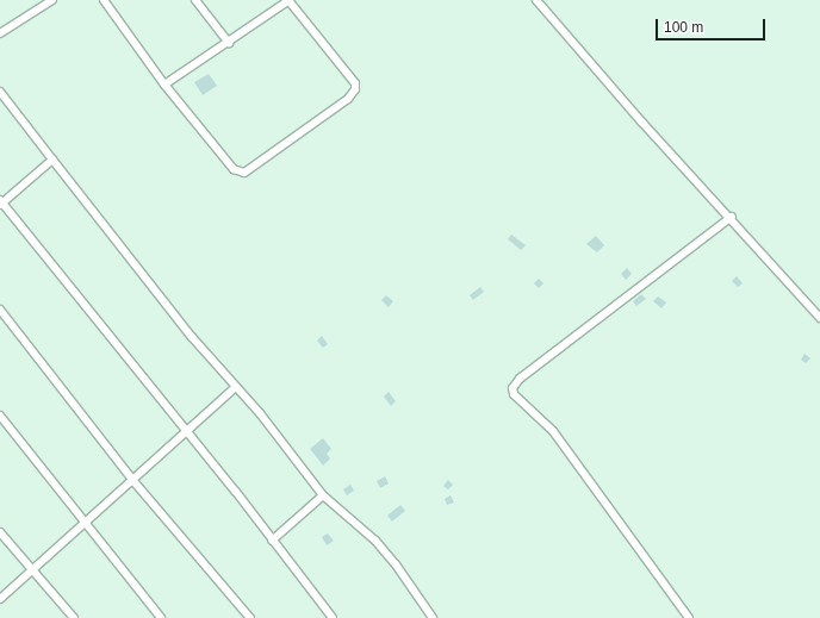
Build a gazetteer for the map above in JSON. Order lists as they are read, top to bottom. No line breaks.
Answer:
{"scale_bar":"100 m"}
